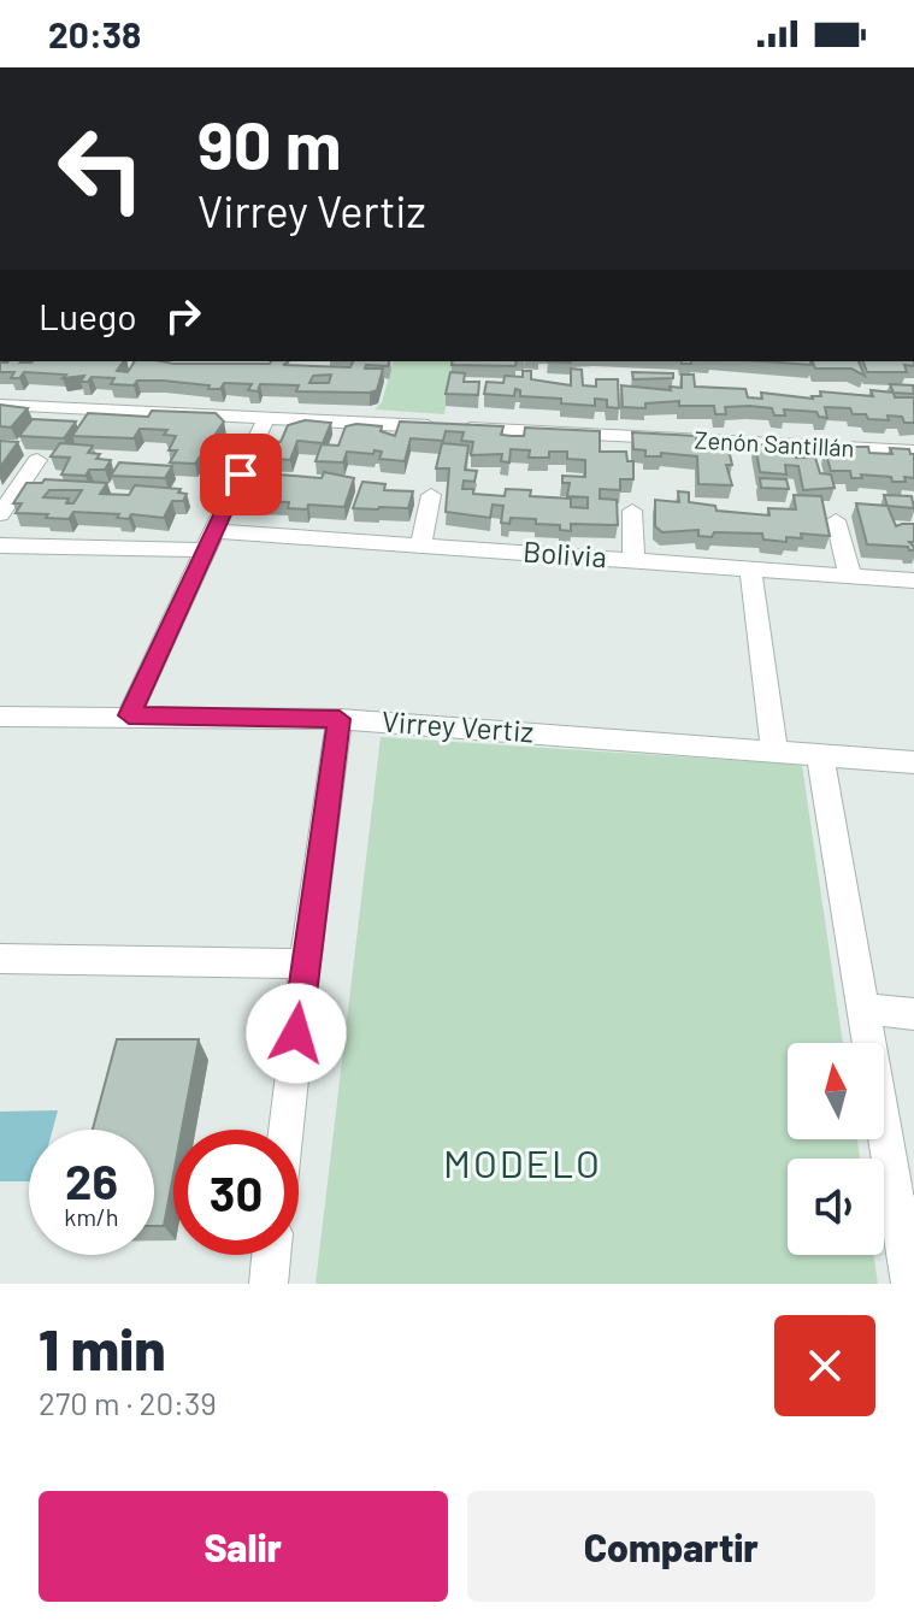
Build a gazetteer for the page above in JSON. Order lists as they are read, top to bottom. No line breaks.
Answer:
{"streets":{"street":["Zenón Santillán","Bolivia","Virrey Vertiz"]},"districts":["MODELO"],"north":"top","page":{"status":"20:38","turn":["90 m","Virrey Vertiz"],"then":"Luego","speed":"26 km/h","limit":"30","heading":["1 min","270 m · 20:39"],"buttons":["Salir","Compartir"]}}
